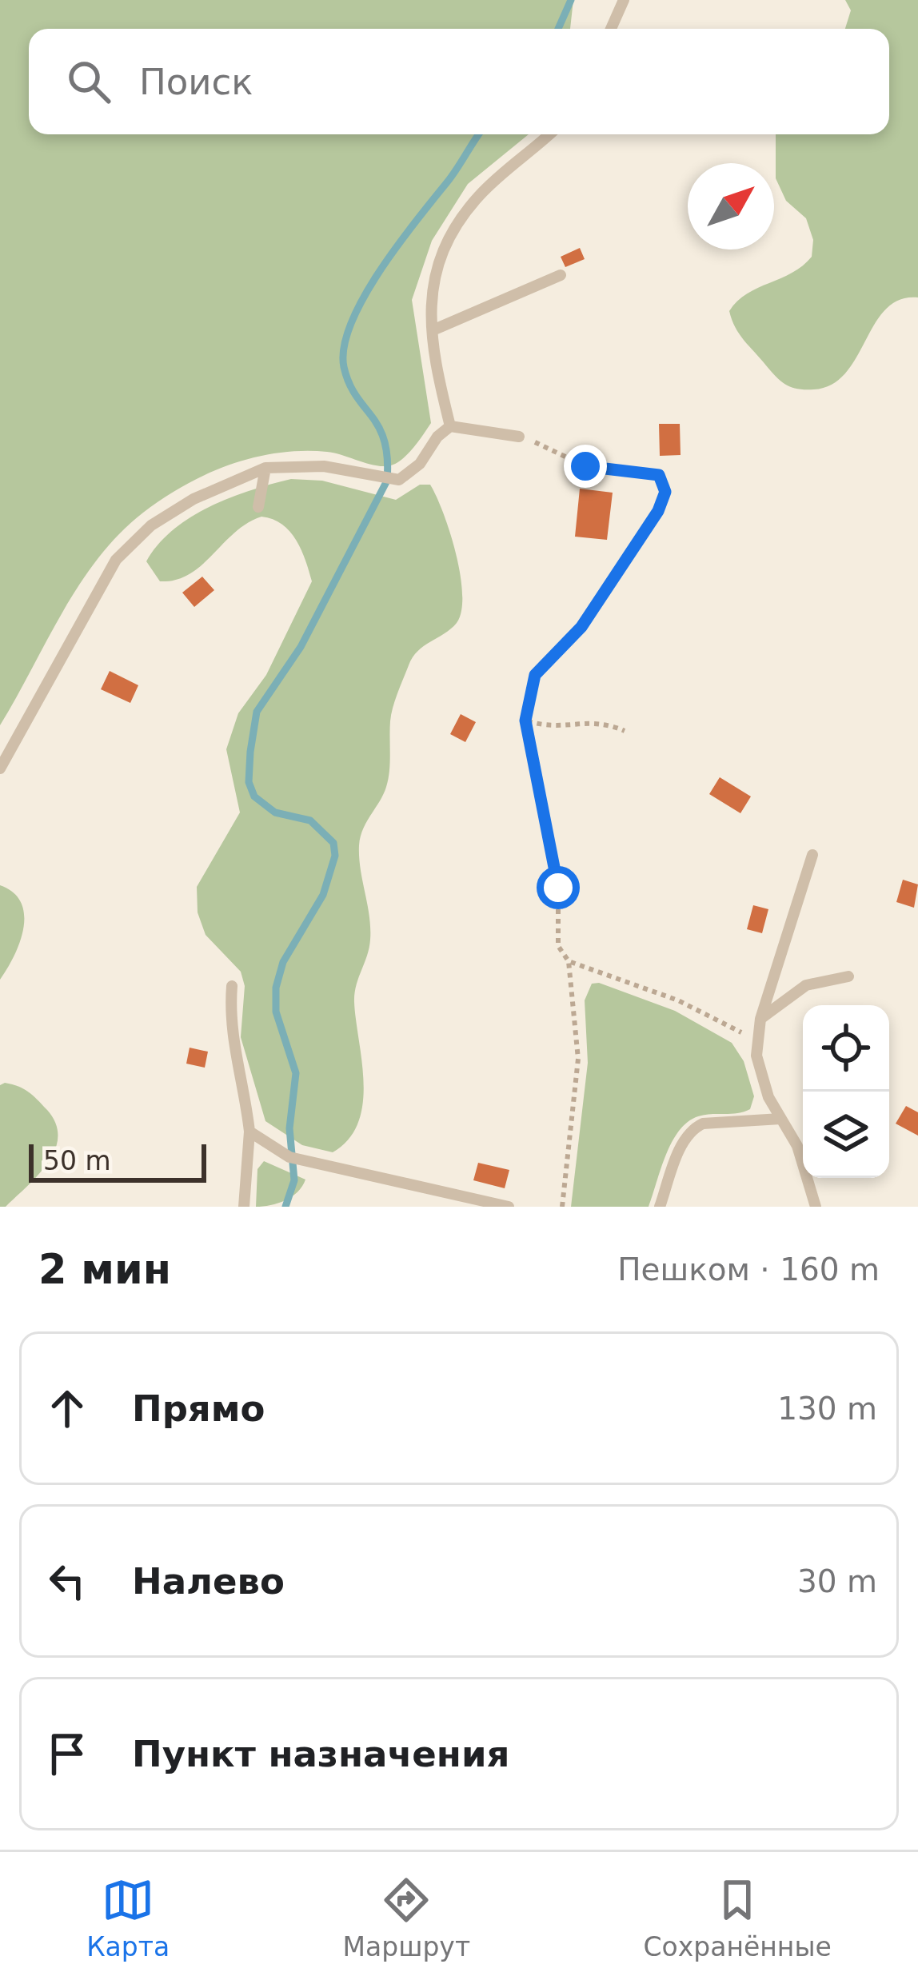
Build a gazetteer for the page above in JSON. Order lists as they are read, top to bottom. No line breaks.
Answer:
{"scale_bar":"50 m","north":"top right","page":{"search":"Поиск","scale":"50 m","heading":["2 мин","Пешком · 160 m"],"list":[["Прямо","130 m"],["Налево","30 m"],"Пункт назначения"],"nav":["Карта","Маршрут","Сохранённые"]}}
